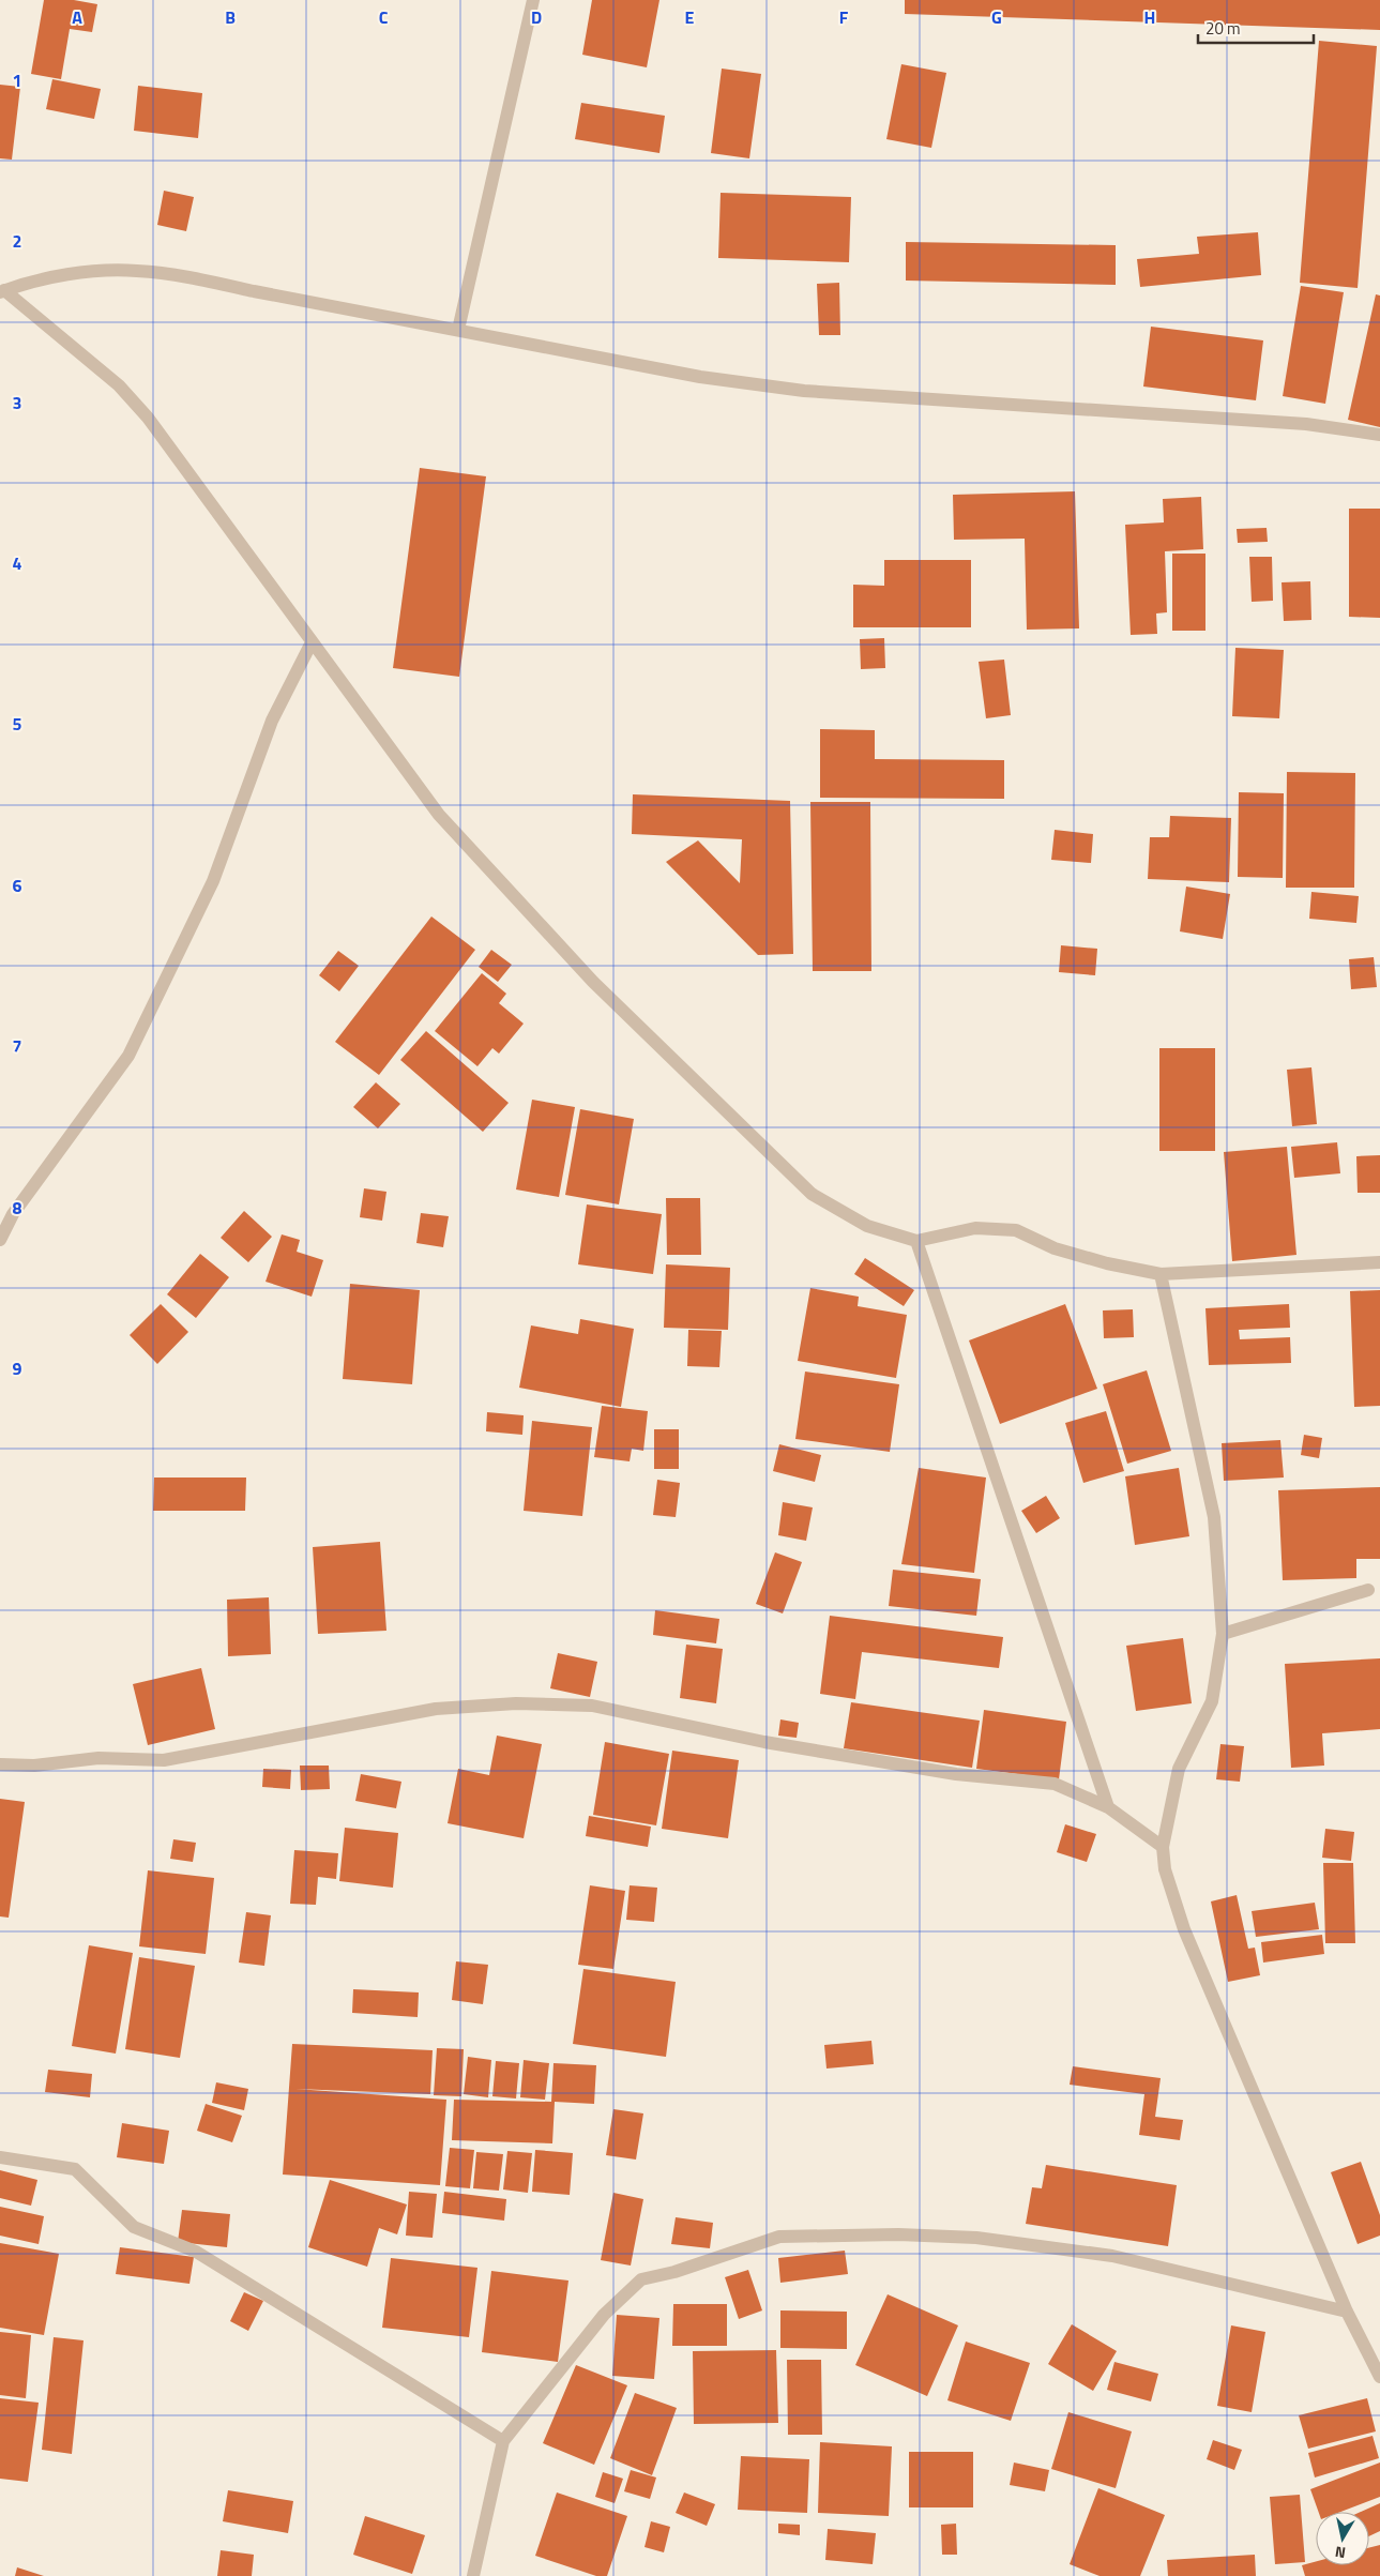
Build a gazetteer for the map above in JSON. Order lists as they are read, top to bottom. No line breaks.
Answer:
{"scale_bar":"20 m","north":"bottom","grid":{"columns":["A","B","C","D","E","F","G","H"],"rows":["1","2","3","4","5","6","7","8","9"]}}
